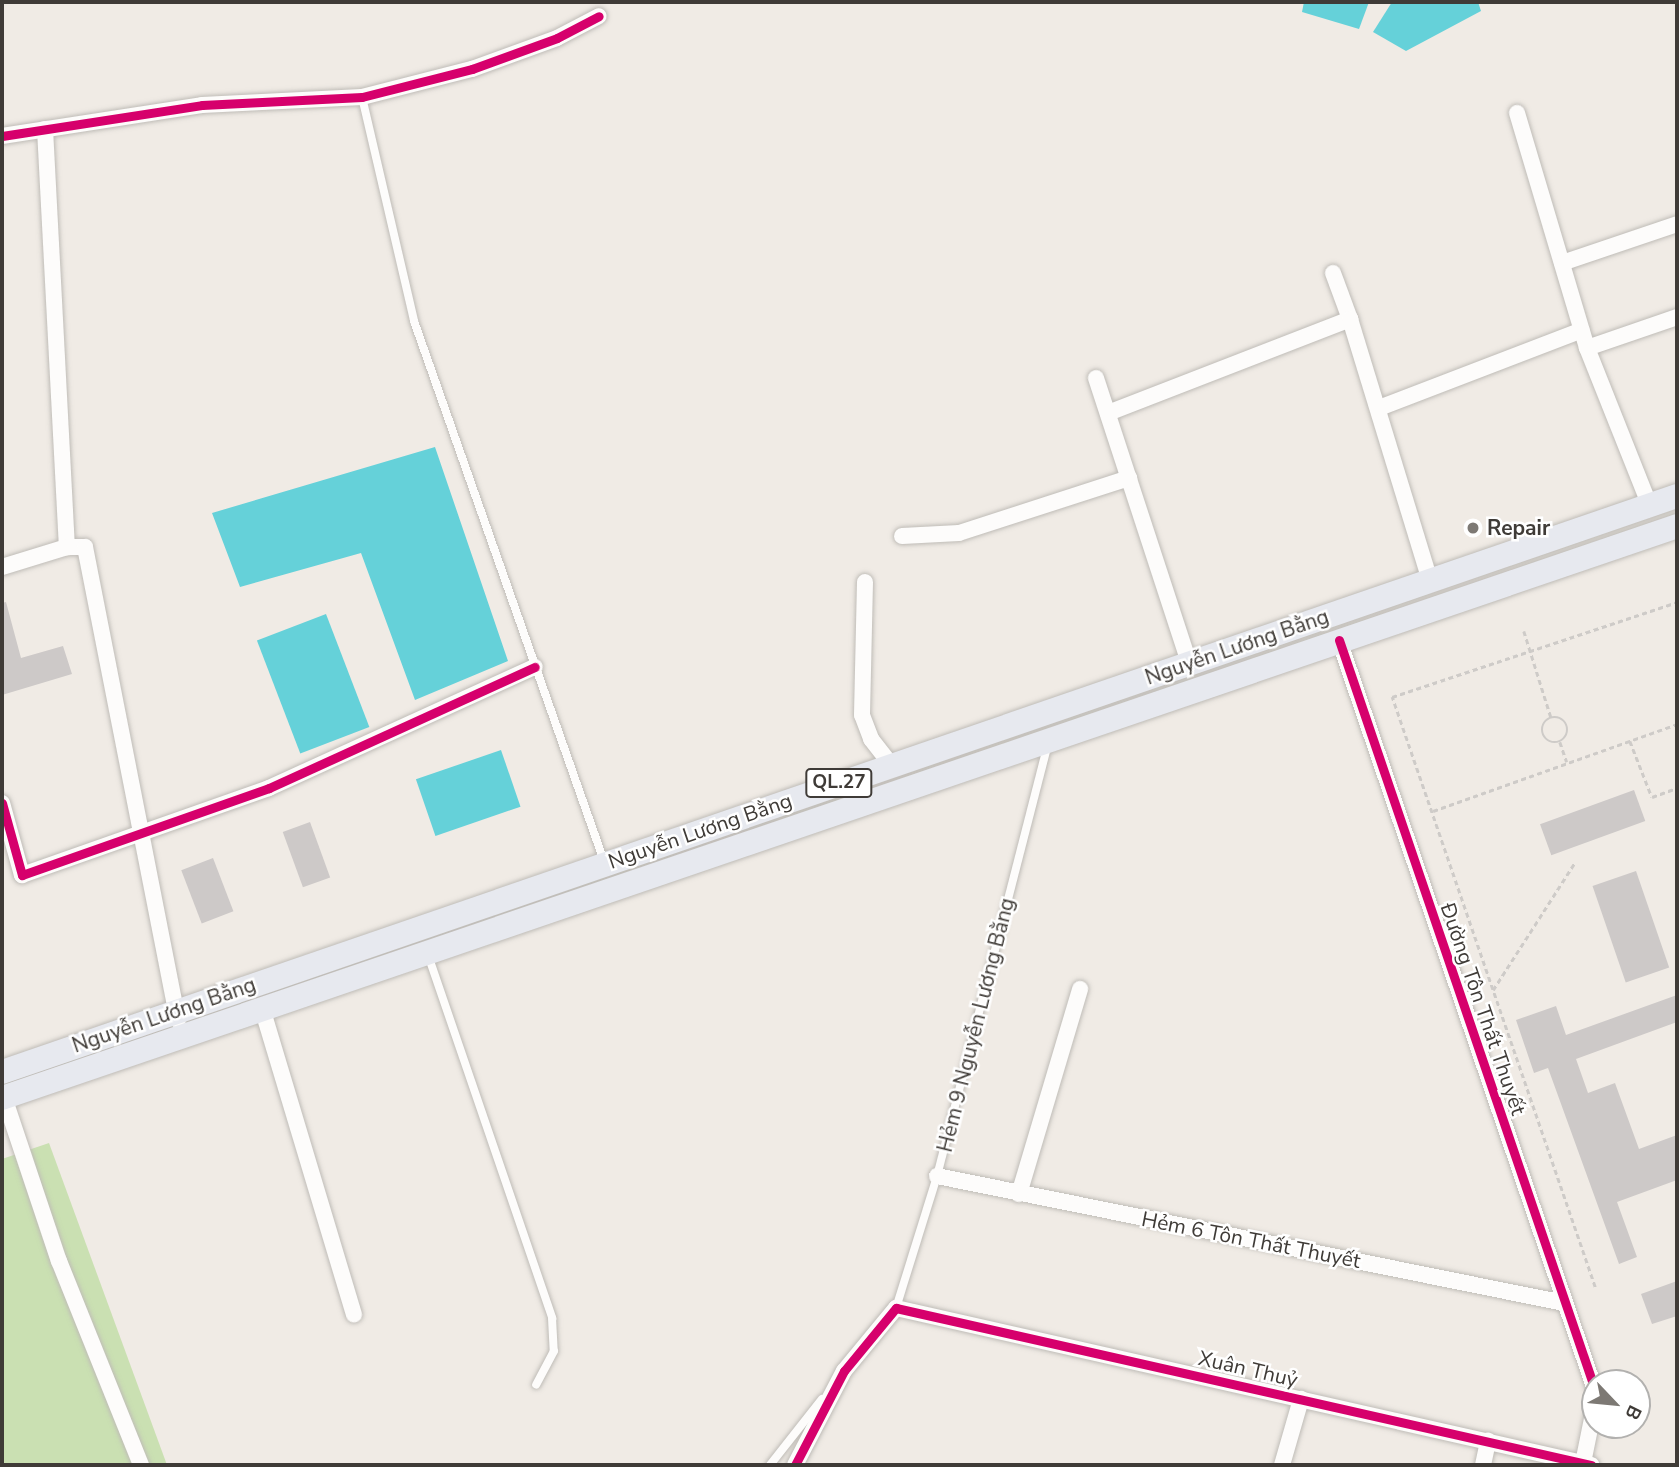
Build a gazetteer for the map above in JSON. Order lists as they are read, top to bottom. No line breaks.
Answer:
{"streets":{"main road":["Nguyễn Lương Bằng","QL.27"],"street":["Đường Tôn Thất Thuyết","Hẻm 6 Tôn Thất Thuyết","Xuân Thuỷ"],"lane":["Hẻm 9 Nguyễn Lương Bằng"]},"crossings":[["Nguyễn Lương Bằng","Đường Tôn Thất Thuyết"],["Nguyễn Lương Bằng","Hẻm 9 Nguyễn Lương Bằng"],["Đường Tôn Thất Thuyết","Hẻm 6 Tôn Thất Thuyết"],["Hẻm 9 Nguyễn Lương Bằng","Hẻm 6 Tôn Thất Thuyết"],["Hẻm 9 Nguyễn Lương Bằng","Xuân Thuỷ"]],"places":["Repair"],"north":"bottom right"}
